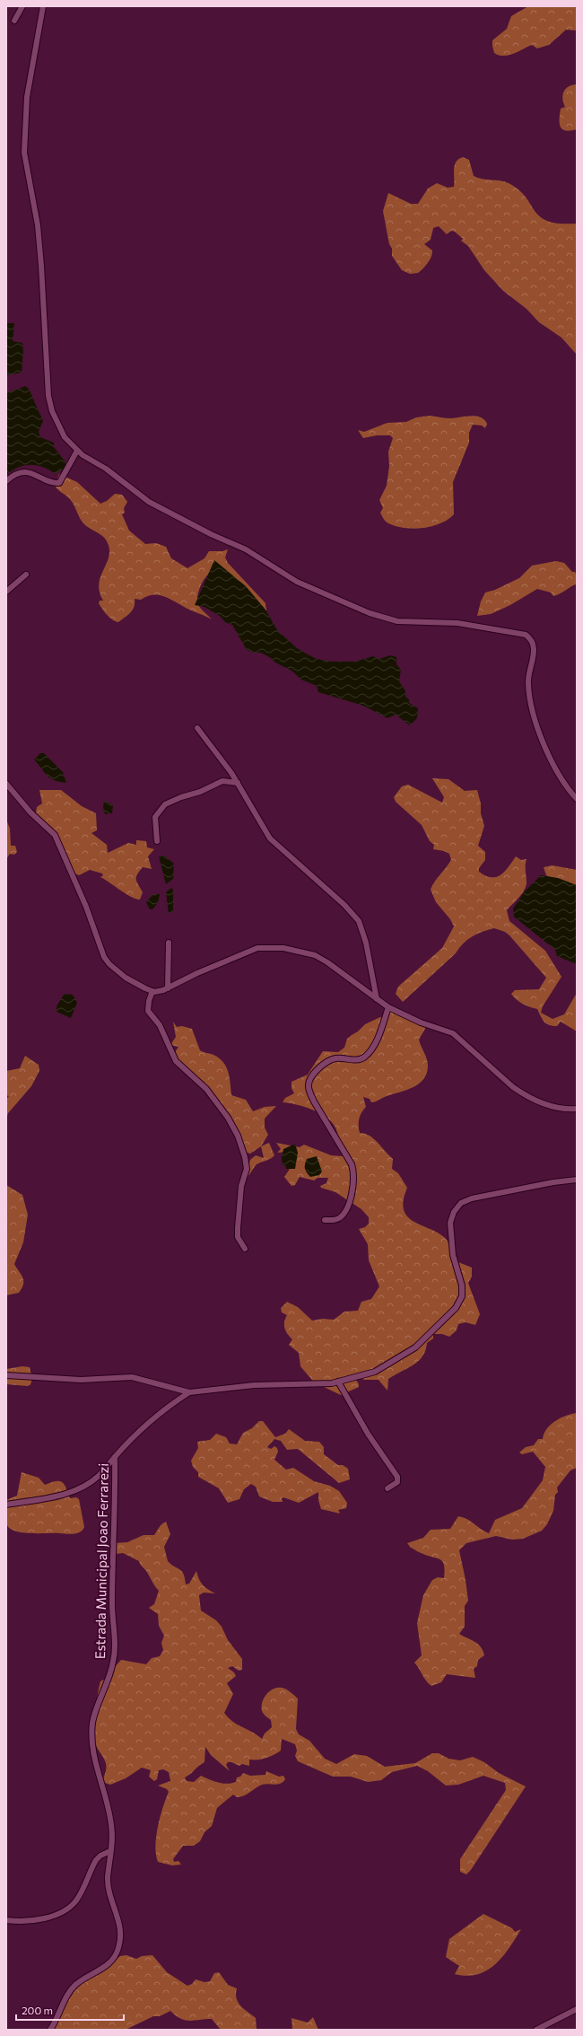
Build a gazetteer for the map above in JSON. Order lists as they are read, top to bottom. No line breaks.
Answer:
{"streets":{"street":["Estrada Municipal Joao Ferrarezi"]},"scale_bar":"200 m"}
